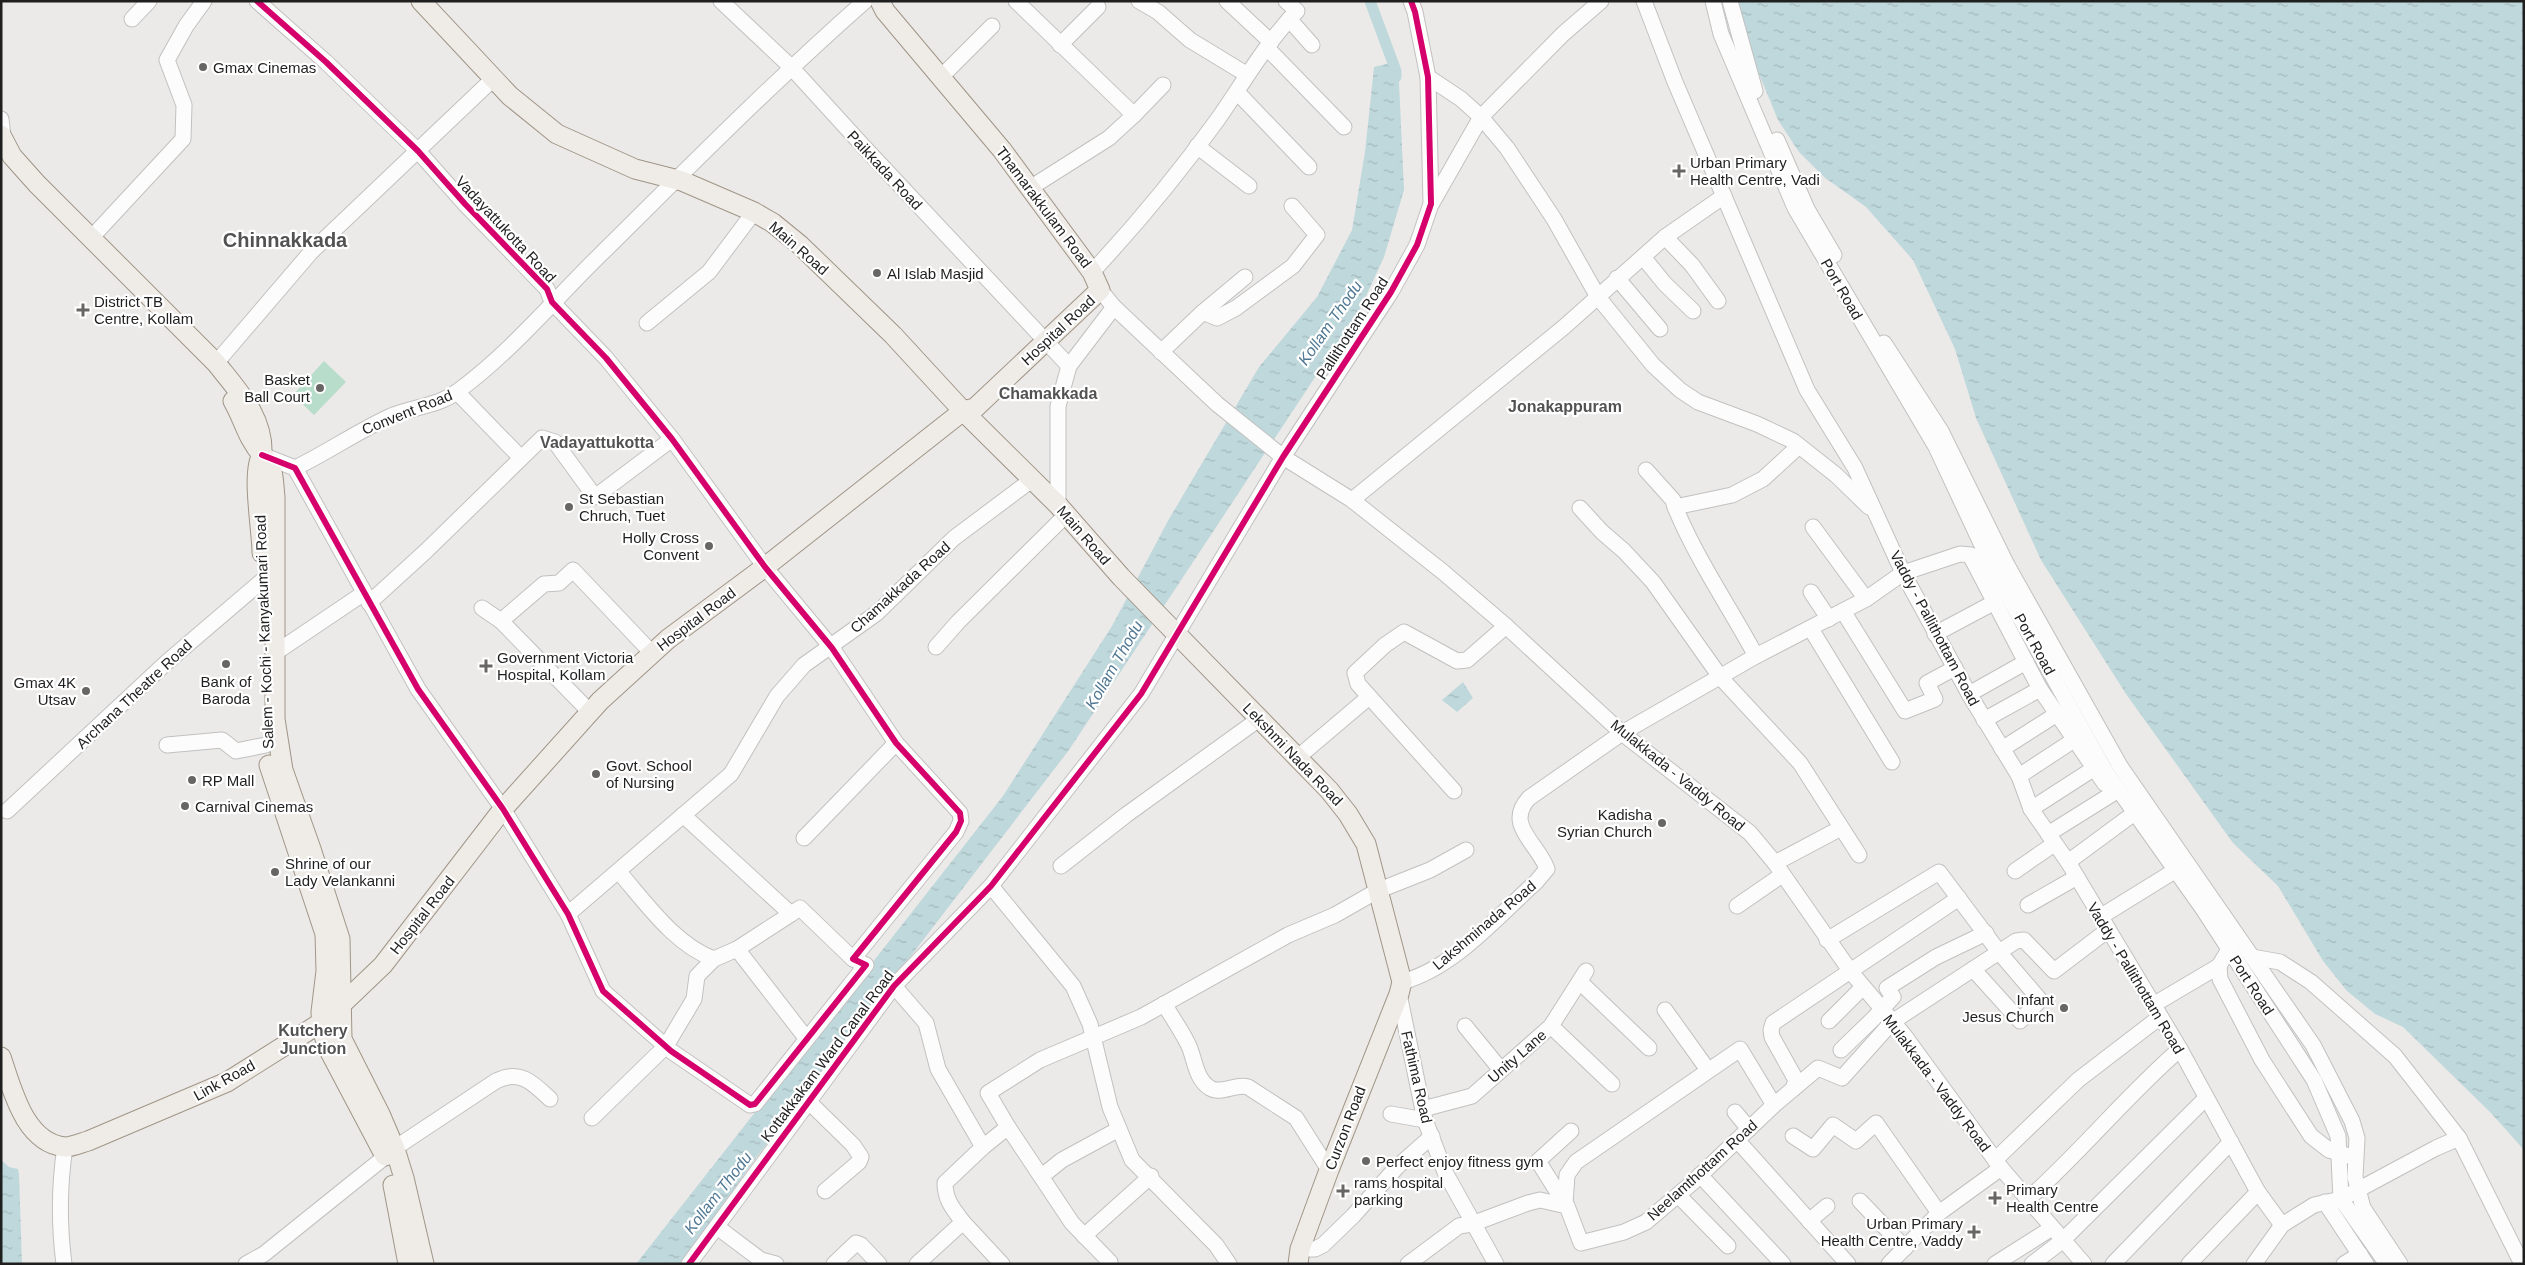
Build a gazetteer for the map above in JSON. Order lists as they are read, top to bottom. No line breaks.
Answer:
{"streets":{"main road":["Thamarakkulam Road","Main Road","Hospital Road","Salem - Kochi - Kanyakumari Road","Lekshmi Nada Road","Link Road","Curzon Road"],"street":["Paikkada Road","Vadayattukotta Road","Port Road","Pallithottam Road","Convent Road","Chamakkada Road","Vaddy - Pallithottam Road","Archana Theatre Road","Mulakkada - Vaddy Road","Lakshminada Road","Kottakkakam Ward Canal Road","Unity Lane","Fathima Road","Neelamthottam Road"]},"crossings":[["Paikkada Road","Hospital Road"],["Paikkada Road","Convent Road"],["Thamarakkulam Road","Pallithottam Road"],["Thamarakkulam Road","Hospital Road"],["Thamarakkulam Road","Mulakkada - Vaddy Road"],["Vadayattukotta Road","Hospital Road"],["Vadayattukotta Road","Convent Road"],["Vadayattukotta Road","Chamakkada Road"],["Main Road","Pallithottam Road"],["Main Road","Hospital Road"],["Main Road","Convent Road"],["Main Road","Chamakkada Road"],["Main Road","Lekshmi Nada Road"],["Main Road","Kottakkakam Ward Canal Road"],["Pallithottam Road","Lekshmi Nada Road"],["Pallithottam Road","Mulakkada - Vaddy Road"],["Pallithottam Road","Kottakkakam Ward Canal Road"],["Hospital Road","Salem - Kochi - Kanyakumari Road"],["Hospital Road","Link Road"],["Salem - Kochi - Kanyakumari Road","Archana Theatre Road"],["Salem - Kochi - Kanyakumari Road","Link Road"],["Lekshmi Nada Road","Lakshminada Road"],["Lekshmi Nada Road","Kottakkakam Ward Canal Road"],["Lekshmi Nada Road","Fathima Road"],["Lekshmi Nada Road","Curzon Road"],["Mulakkada - Vaddy Road","Lakshminada Road"],["Mulakkada - Vaddy Road","Neelamthottam Road"],["Lakshminada Road","Fathima Road"],["Lakshminada Road","Curzon Road"],["Unity Lane","Fathima Road"],["Fathima Road","Curzon Road"]],"districts":["Chinnakkada","Chamakkada","Jonakappuram","Vadayattukotta","Kutchery Junction"],"water":["Kollam Thodu"],"places":{"other":["Gmax Cinemas","Al Islab Masjid","Basket Ball Court","St Sebastian Chruch, Tuet","Holly Cross Convent","Bank of Baroda","Gmax 4K Utsav","Govt. School of Nursing","RP Mall","Carnival Cinemas","Kadisha Syrian Church","Shrine of our Lady Velankanni","Infant Jesus Church","Perfect enjoy fitness gym"],"health":["Urban Primary Health Centre, Vadi","District TB Centre, Kollam","Government Victoria Hospital, Kollam","rams hospital parking","Primary Health Centre","Urban Primary Health Centre, Vaddy"]}}
